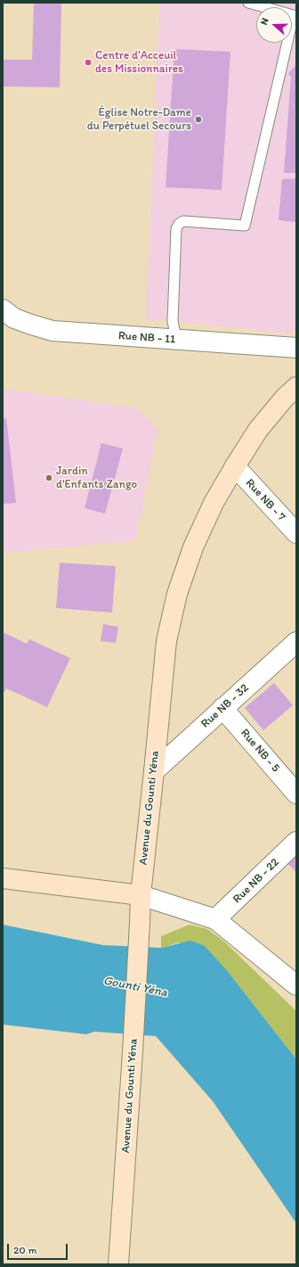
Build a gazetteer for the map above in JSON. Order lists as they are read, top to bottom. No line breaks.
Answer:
{"streets":{"street":["Rue NB - 11","Rue NB - 7","Rue NB - 32","Rue NB - 5","Avenue du Gounti Yéna","Rue NB - 22"]},"crossings":[["Rue NB - 7","Avenue du Gounti Yéna"],["Rue NB - 32","Rue NB - 5"],["Rue NB - 32","Avenue du Gounti Yéna"]],"water":["Gounti Yéna"],"places":["Centre d'Acceuil des Missionnaires","Église Notre-Dame du Perpétuel Secours","Jardin d'Enfants Zango"],"scale_bar":"20 m","north":"left"}
